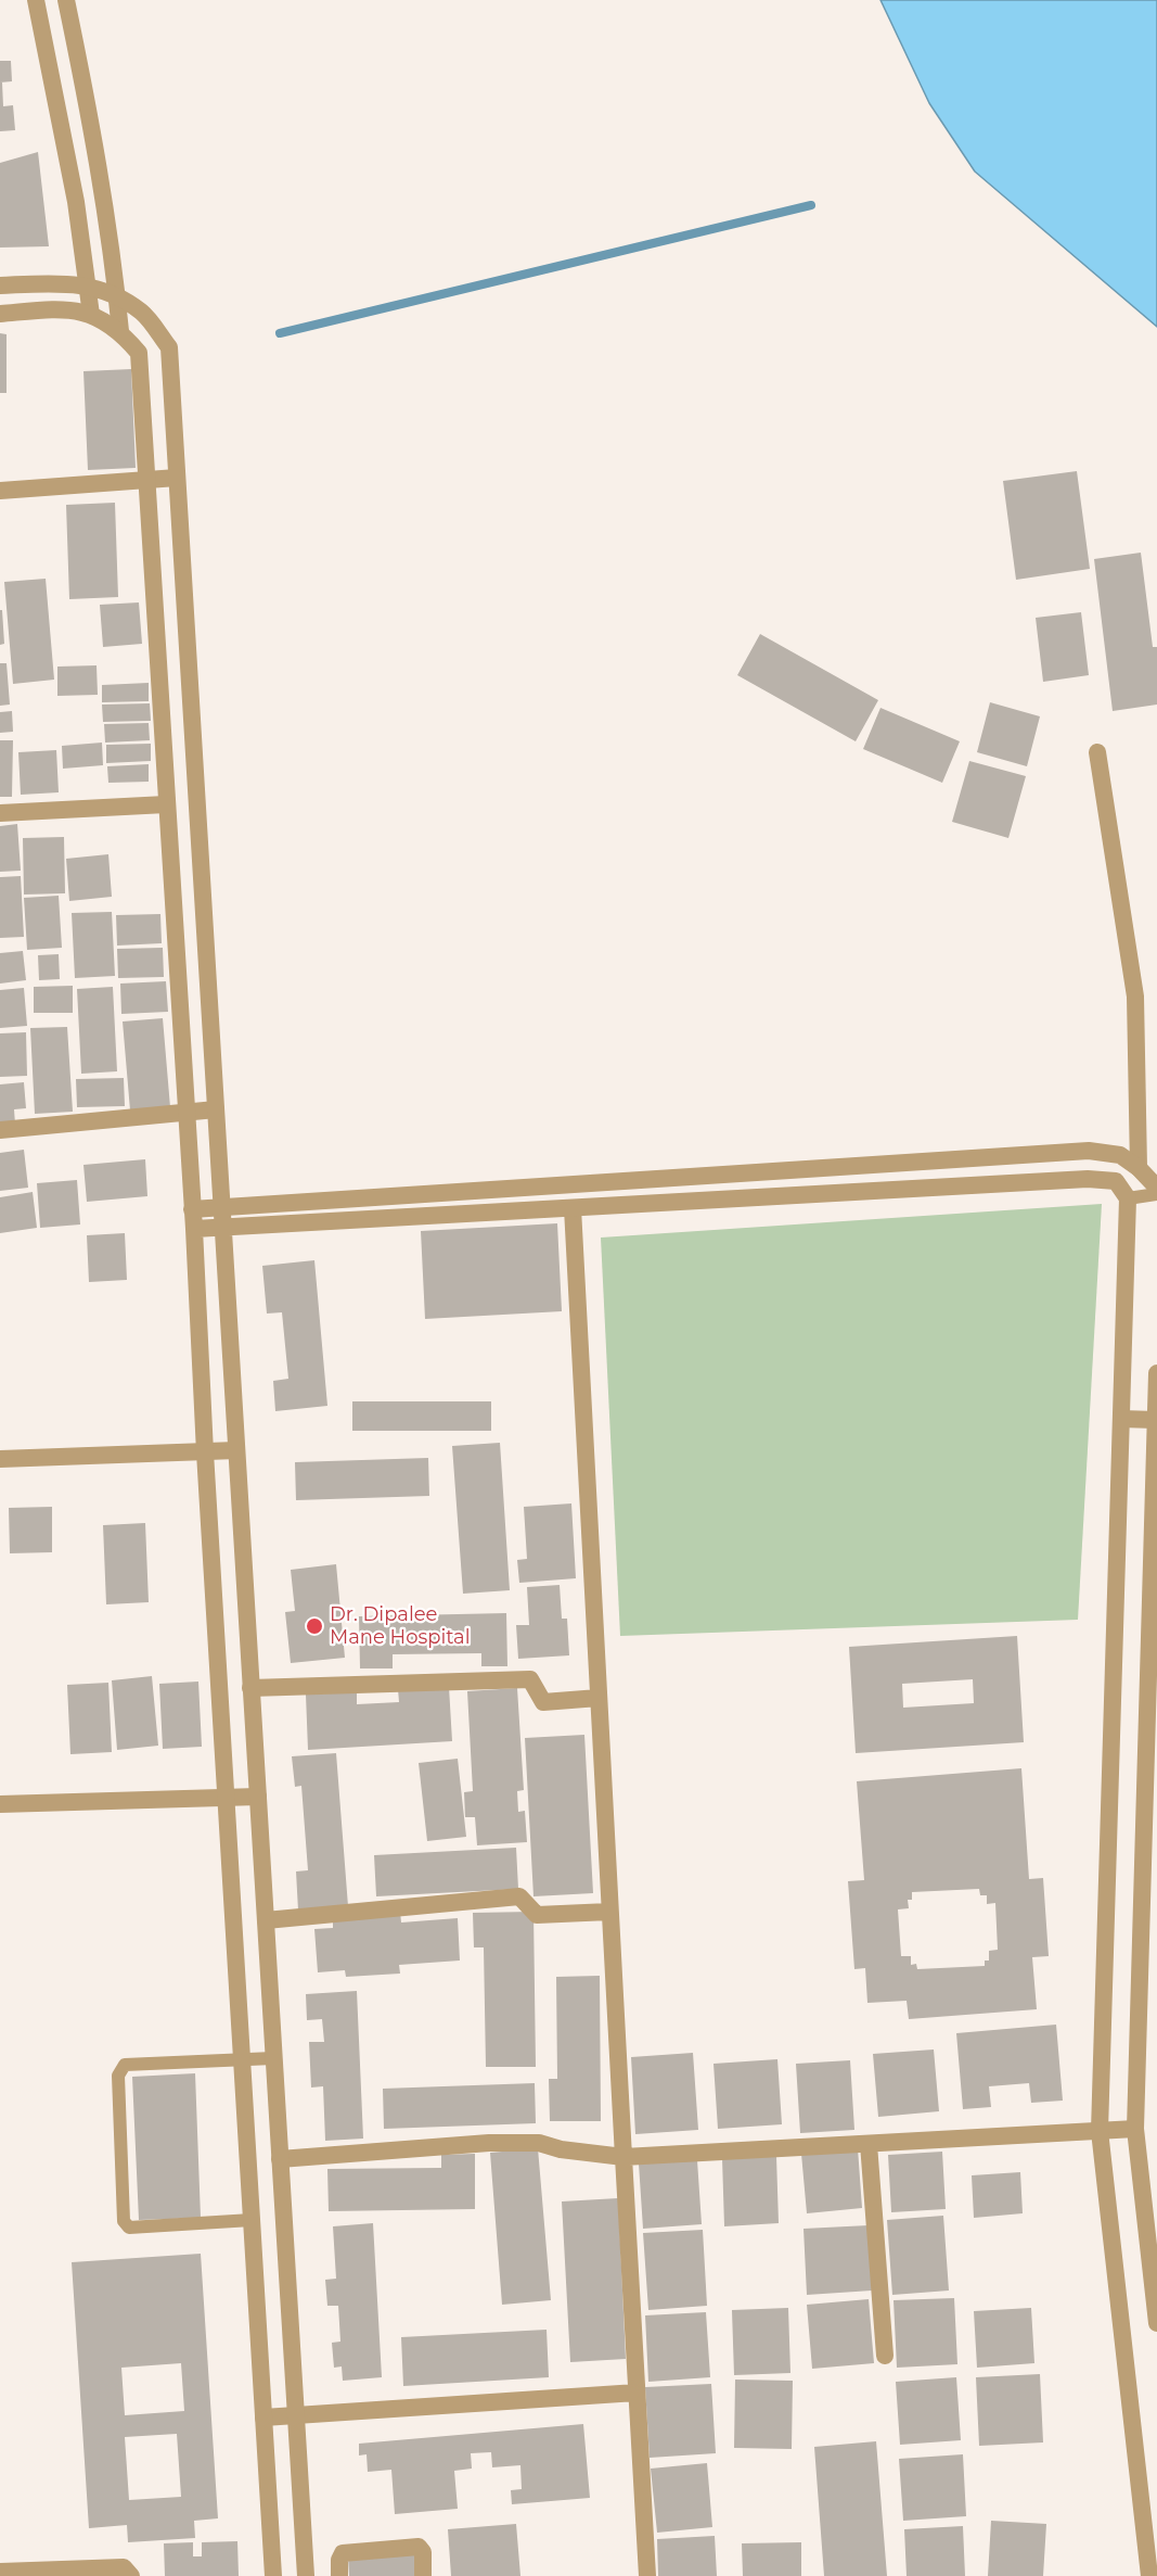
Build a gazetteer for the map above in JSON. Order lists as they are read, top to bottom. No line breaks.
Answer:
{"places":["Dr. Dipalee Mane Hospital"]}
